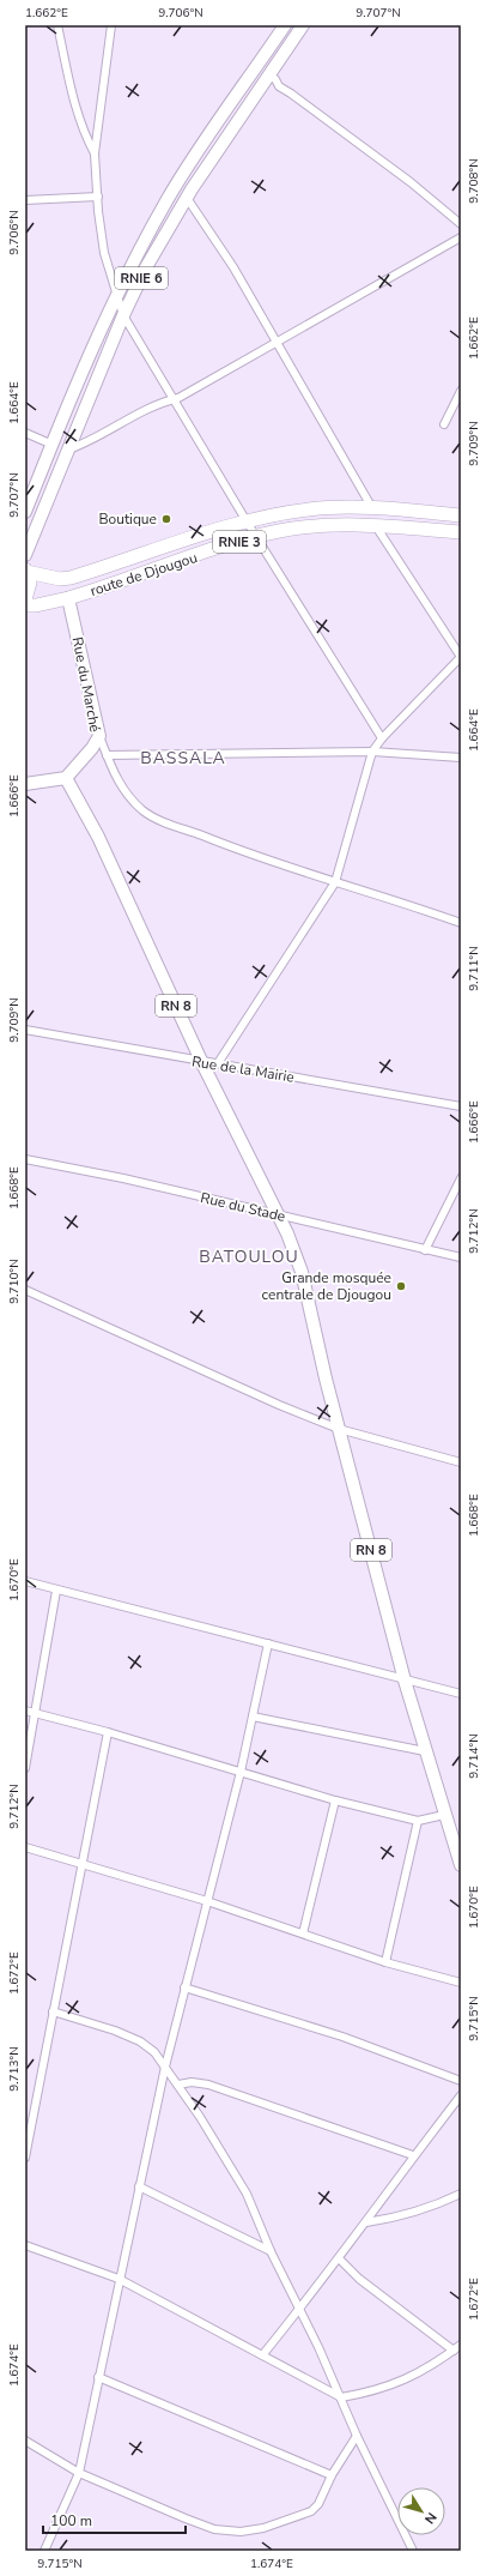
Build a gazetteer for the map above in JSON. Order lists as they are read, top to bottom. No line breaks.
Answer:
{"streets":{"highway":["RNIE 3","route de Djougou"],"main road":["RNIE 6","Rue du Marché","RN 8"],"street":["Rue de la Mairie","Rue du Stade"]},"crossings":[["route de Djougou","Rue du Marché"],["Rue du Marché","RN 8"],["RN 8","Rue de la Mairie"],["RN 8","Rue du Stade"]],"districts":["BASSALA","BATOULOU"],"places":["Boutique","Grande mosquée centrale de Djougou"],"scale_bar":"100 m","north":"bottom right","coordinates":["1.662°E","9.706°N","9.707°N","9.708°N","1.664°E","9.709°N","1.666°E","9.711°N","1.668°E","9.712°N","9.710°N","1.670°E","9.714°N","1.672°E","9.715°N","9.713°N","1.674°E"]}
